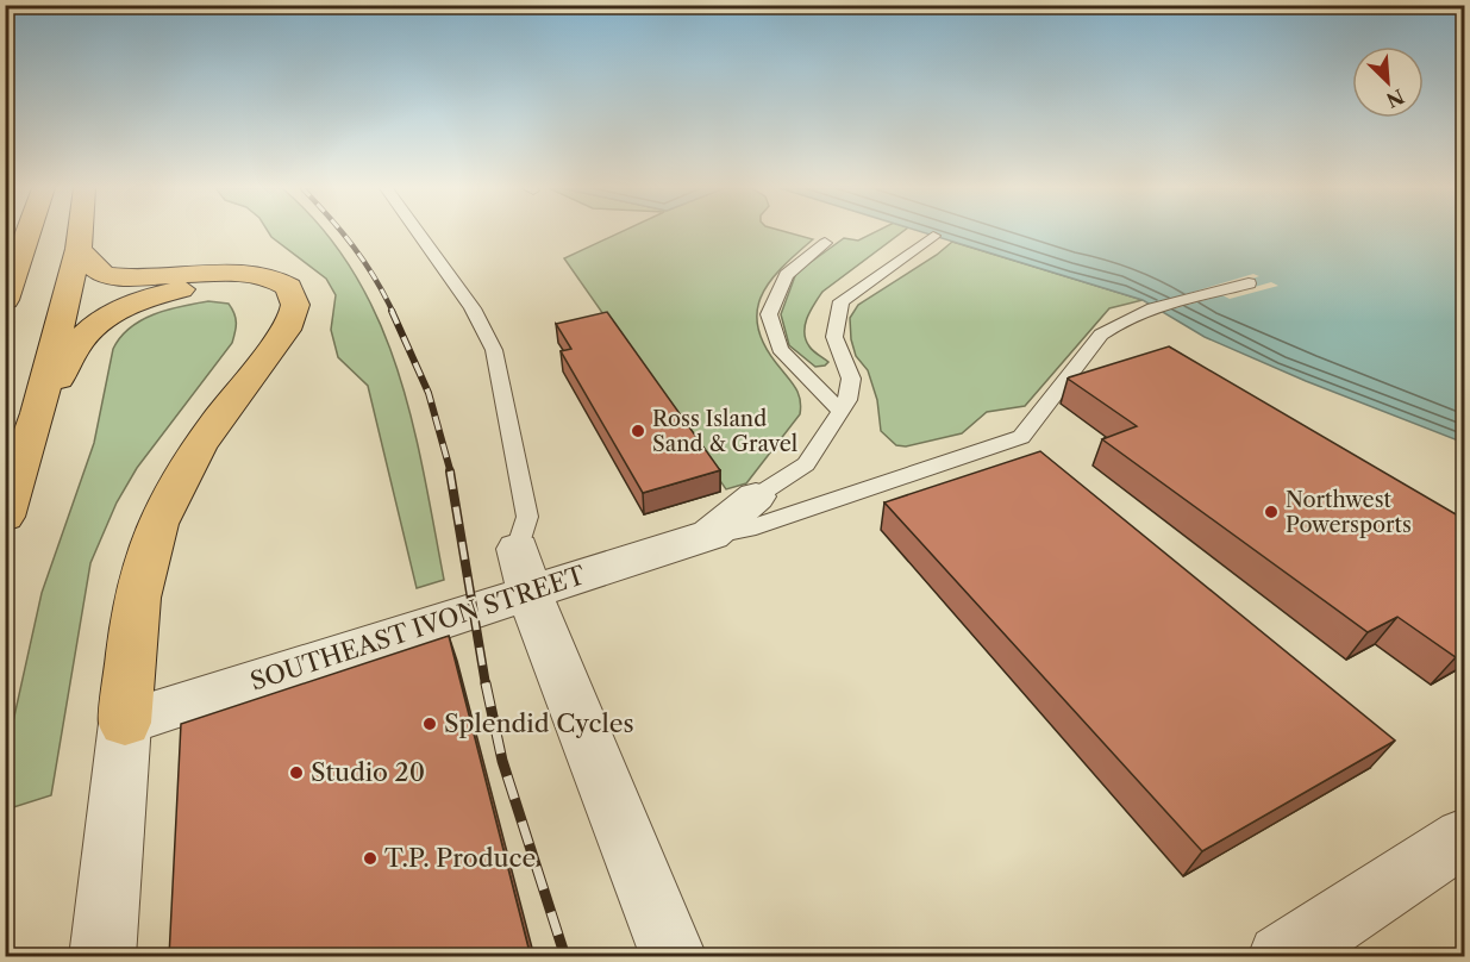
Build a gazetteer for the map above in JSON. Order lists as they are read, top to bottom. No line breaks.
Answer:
{"streets":{"street":["SOUTHEAST IVON STREET"]},"places":["Ross Island Sand & Gravel","Northwest Powersports","Splendid Cycles","Studio 20","T.P. Produce"],"north":"bottom right"}
